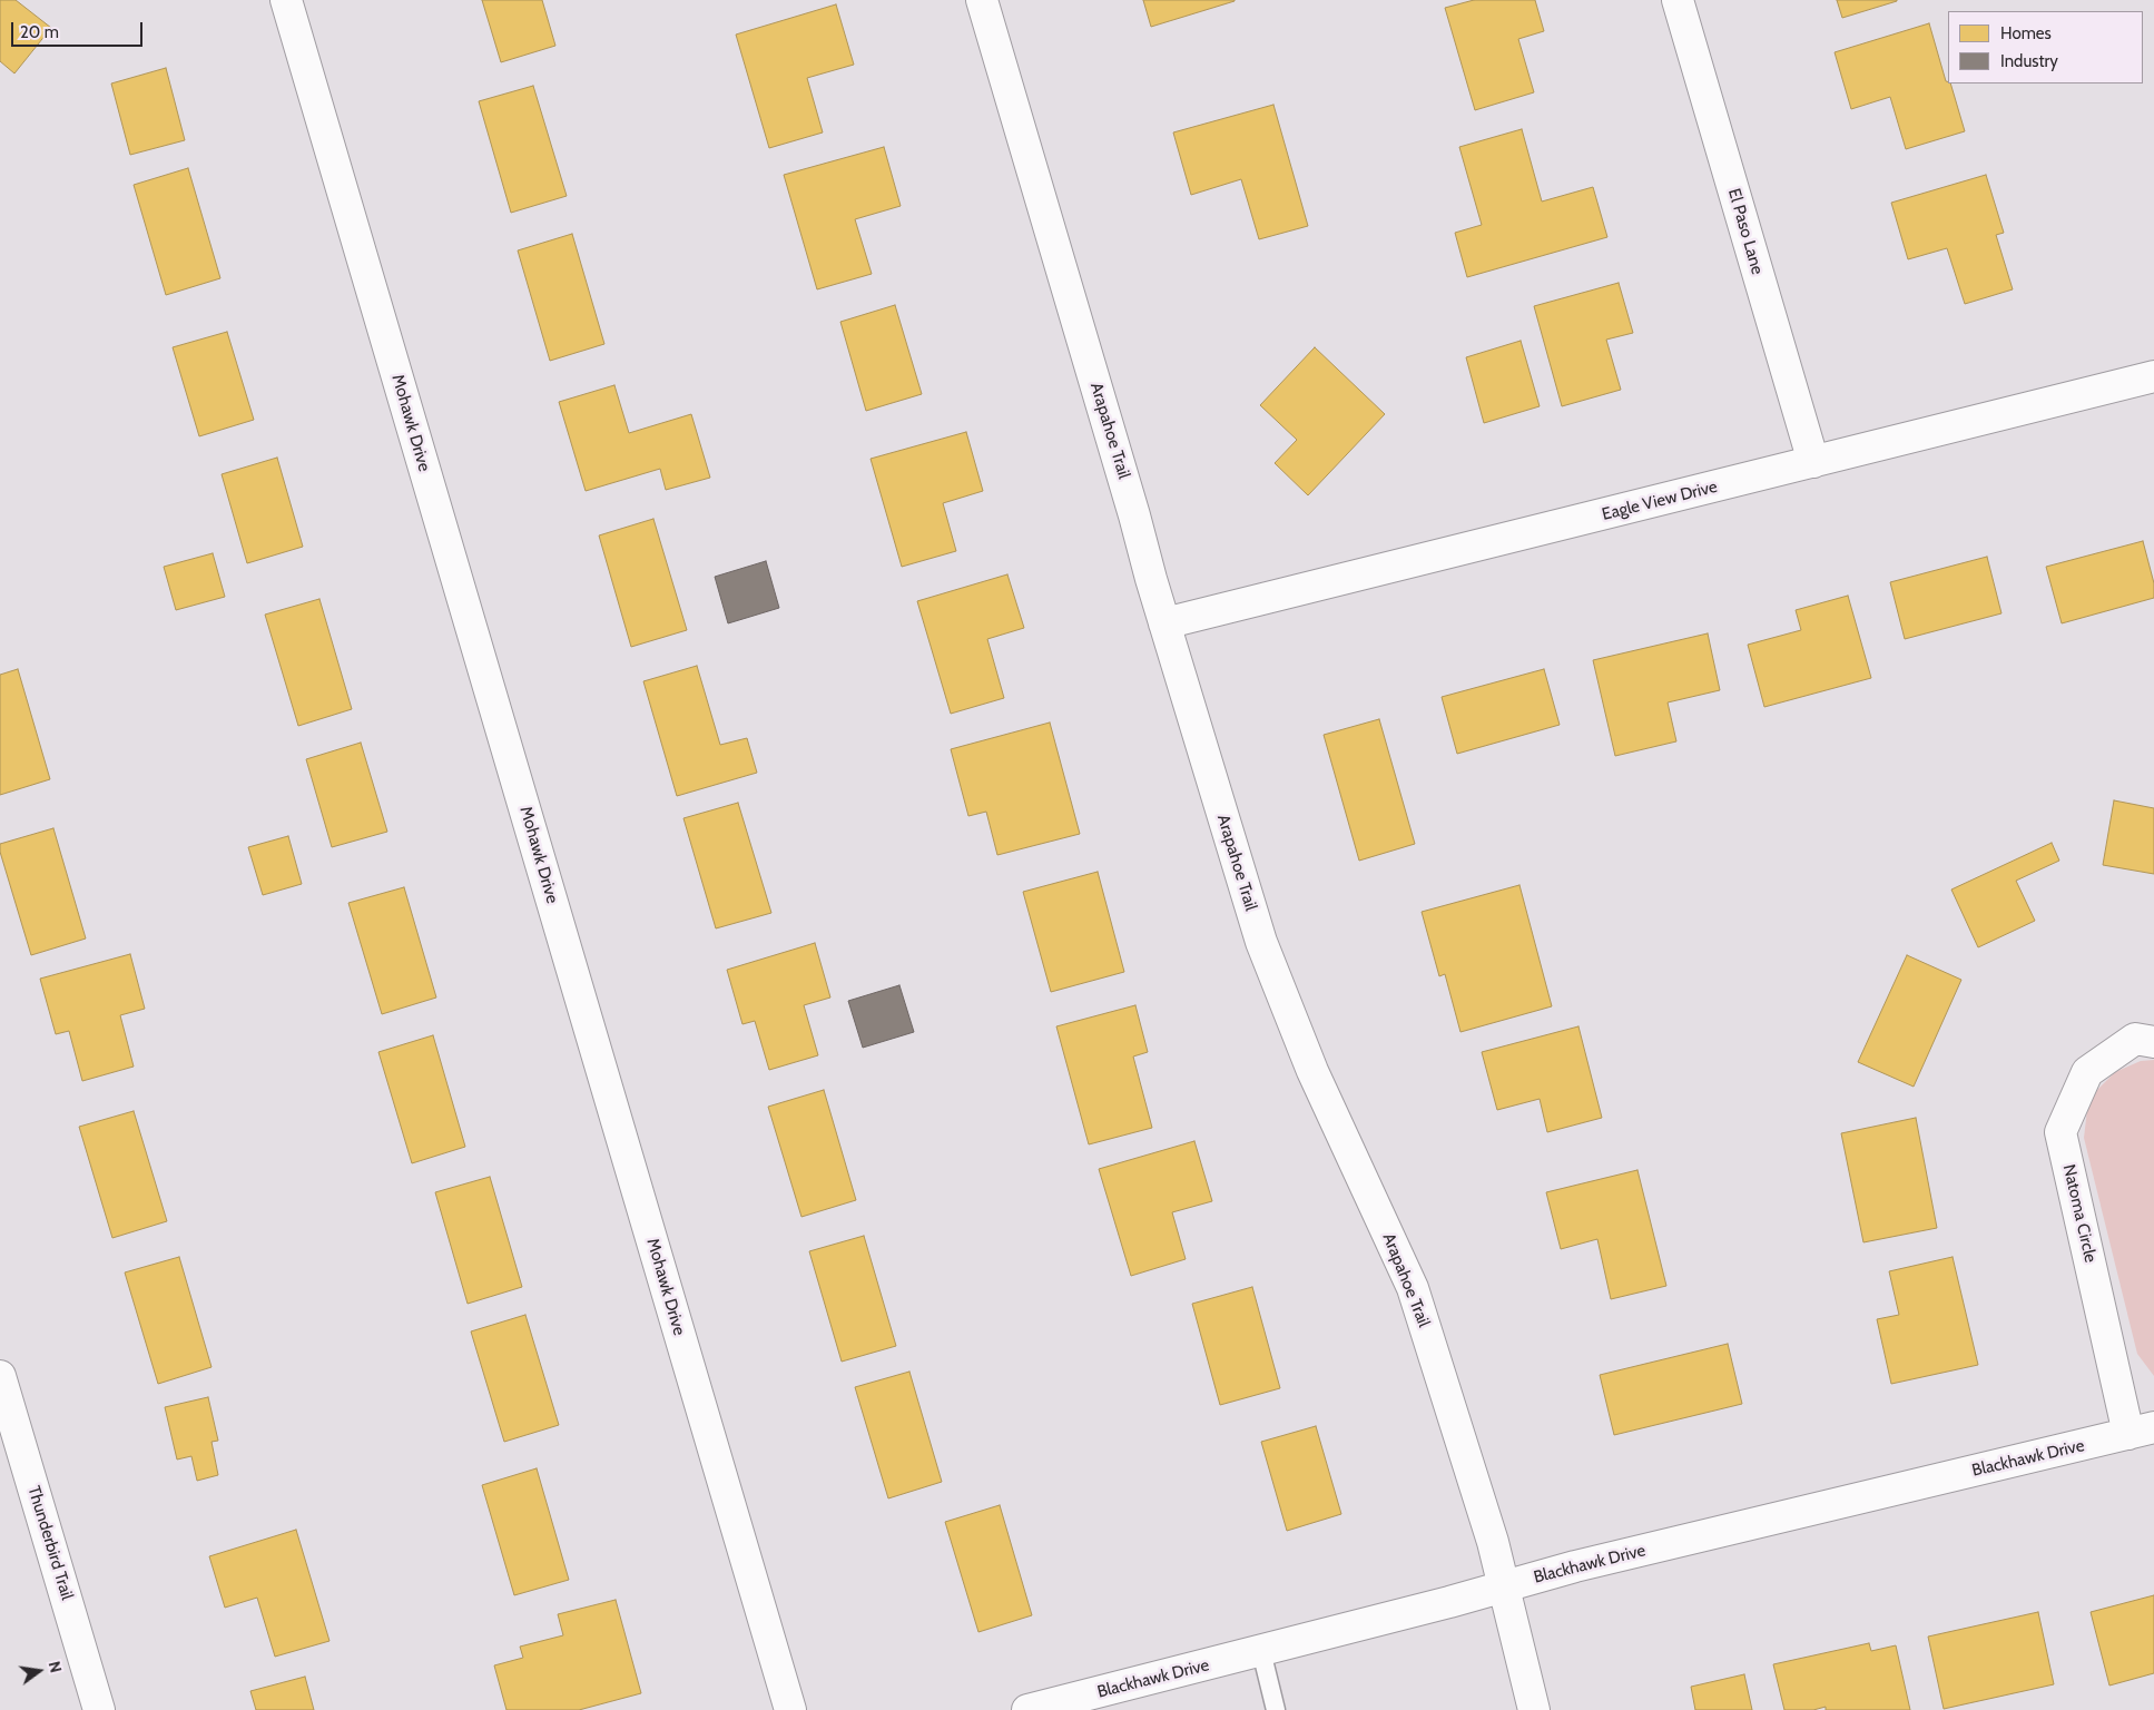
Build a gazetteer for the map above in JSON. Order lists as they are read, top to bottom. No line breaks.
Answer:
{"streets":{"street":["El Paso Lane","Mohawk Drive","Arapahoe Trail","Eagle View Drive","Natoma Circle","Blackhawk Drive","Thunderbird Trail"]},"crossings":[["El Paso Lane","Eagle View Drive"],["Arapahoe Trail","Eagle View Drive"],["Arapahoe Trail","Blackhawk Drive"],["Natoma Circle","Blackhawk Drive"]],"legend":["Homes","Industry"],"scale_bar":"20 m","north":"right"}
